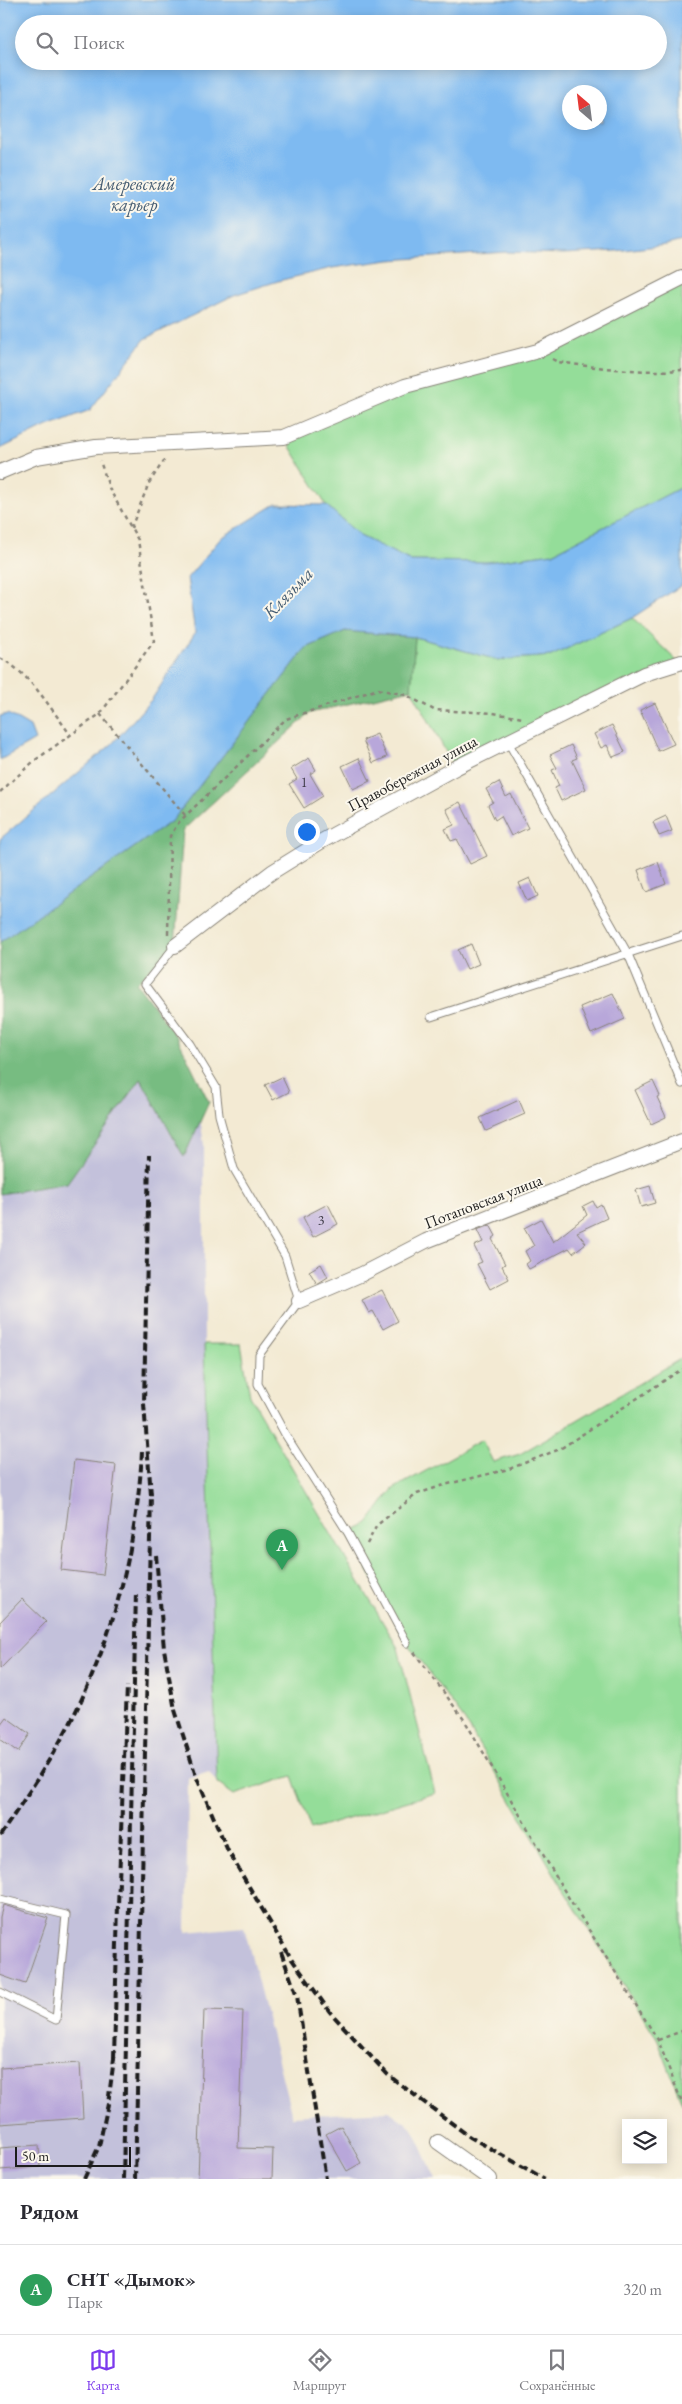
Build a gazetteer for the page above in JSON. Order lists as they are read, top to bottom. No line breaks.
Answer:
{"streets":{"street":["Правобережная улица","Потаповская улица"]},"water":["Амеревский карьер","Клязьма"],"house_numbers":["1","3"],"scale_bar":"50 m","north":"top left","page":{"search":"Поиск","pins":"A","scale":"50 m","heading":"Рядом","list":[{"mark":"A","name":"СНТ «Дымок»","note":"Парк","value":"320 m"}],"nav":["Карта","Маршрут","Сохранённые"]}}
